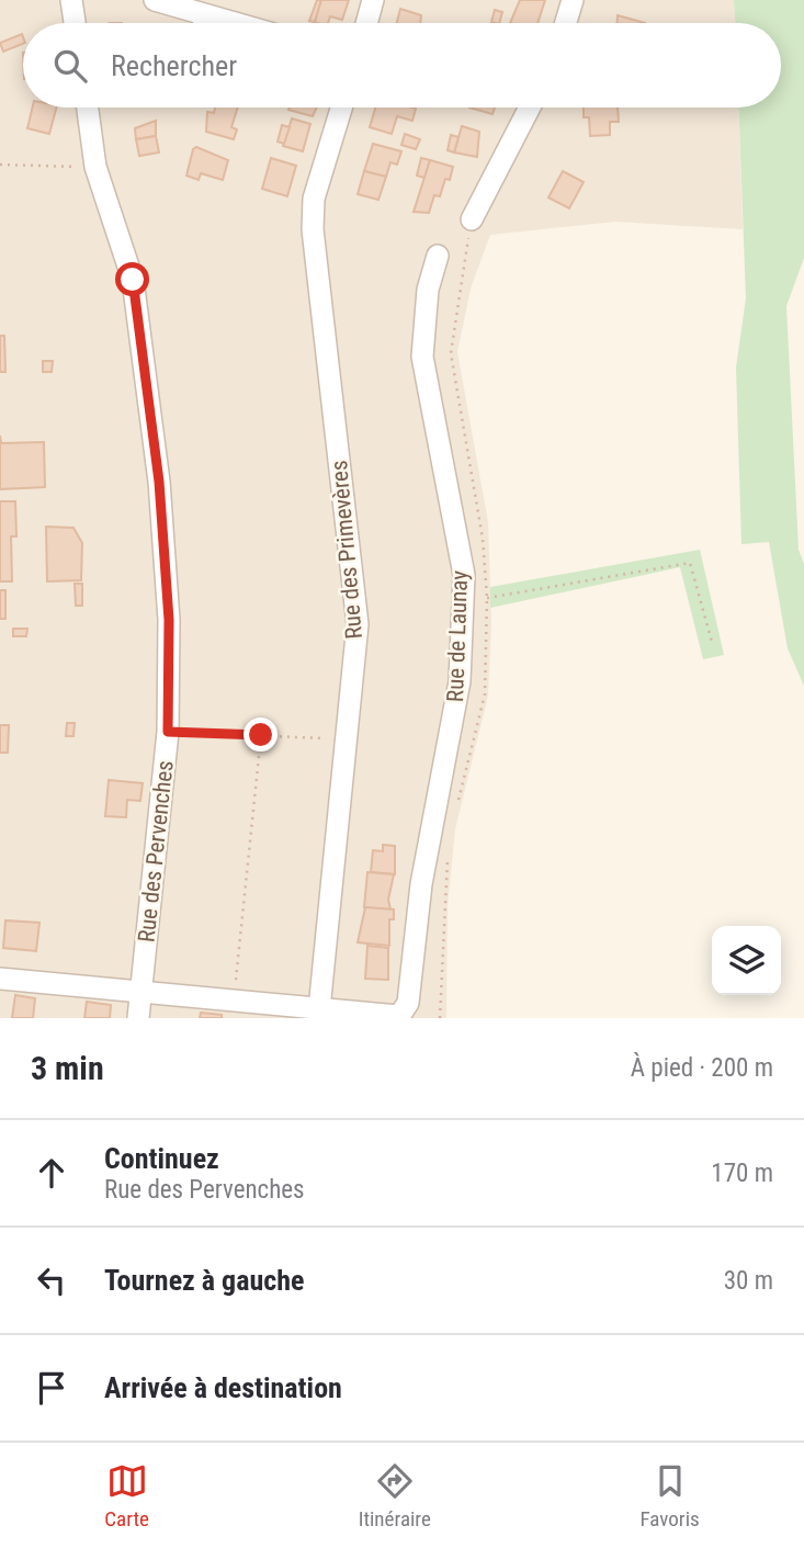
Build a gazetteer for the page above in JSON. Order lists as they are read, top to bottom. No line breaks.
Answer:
{"streets":{"street":["Rue des Primevères","Rue de Launay","Rue des Pervenches"]},"page":{"search":"Rechercher","heading":["3 min","À pied · 200 m"],"list":[["Continuez","Rue des Pervenches","170 m"],["Tournez à gauche","30 m"],"Arrivée à destination"],"nav":["Carte","Itinéraire","Favoris"]}}
